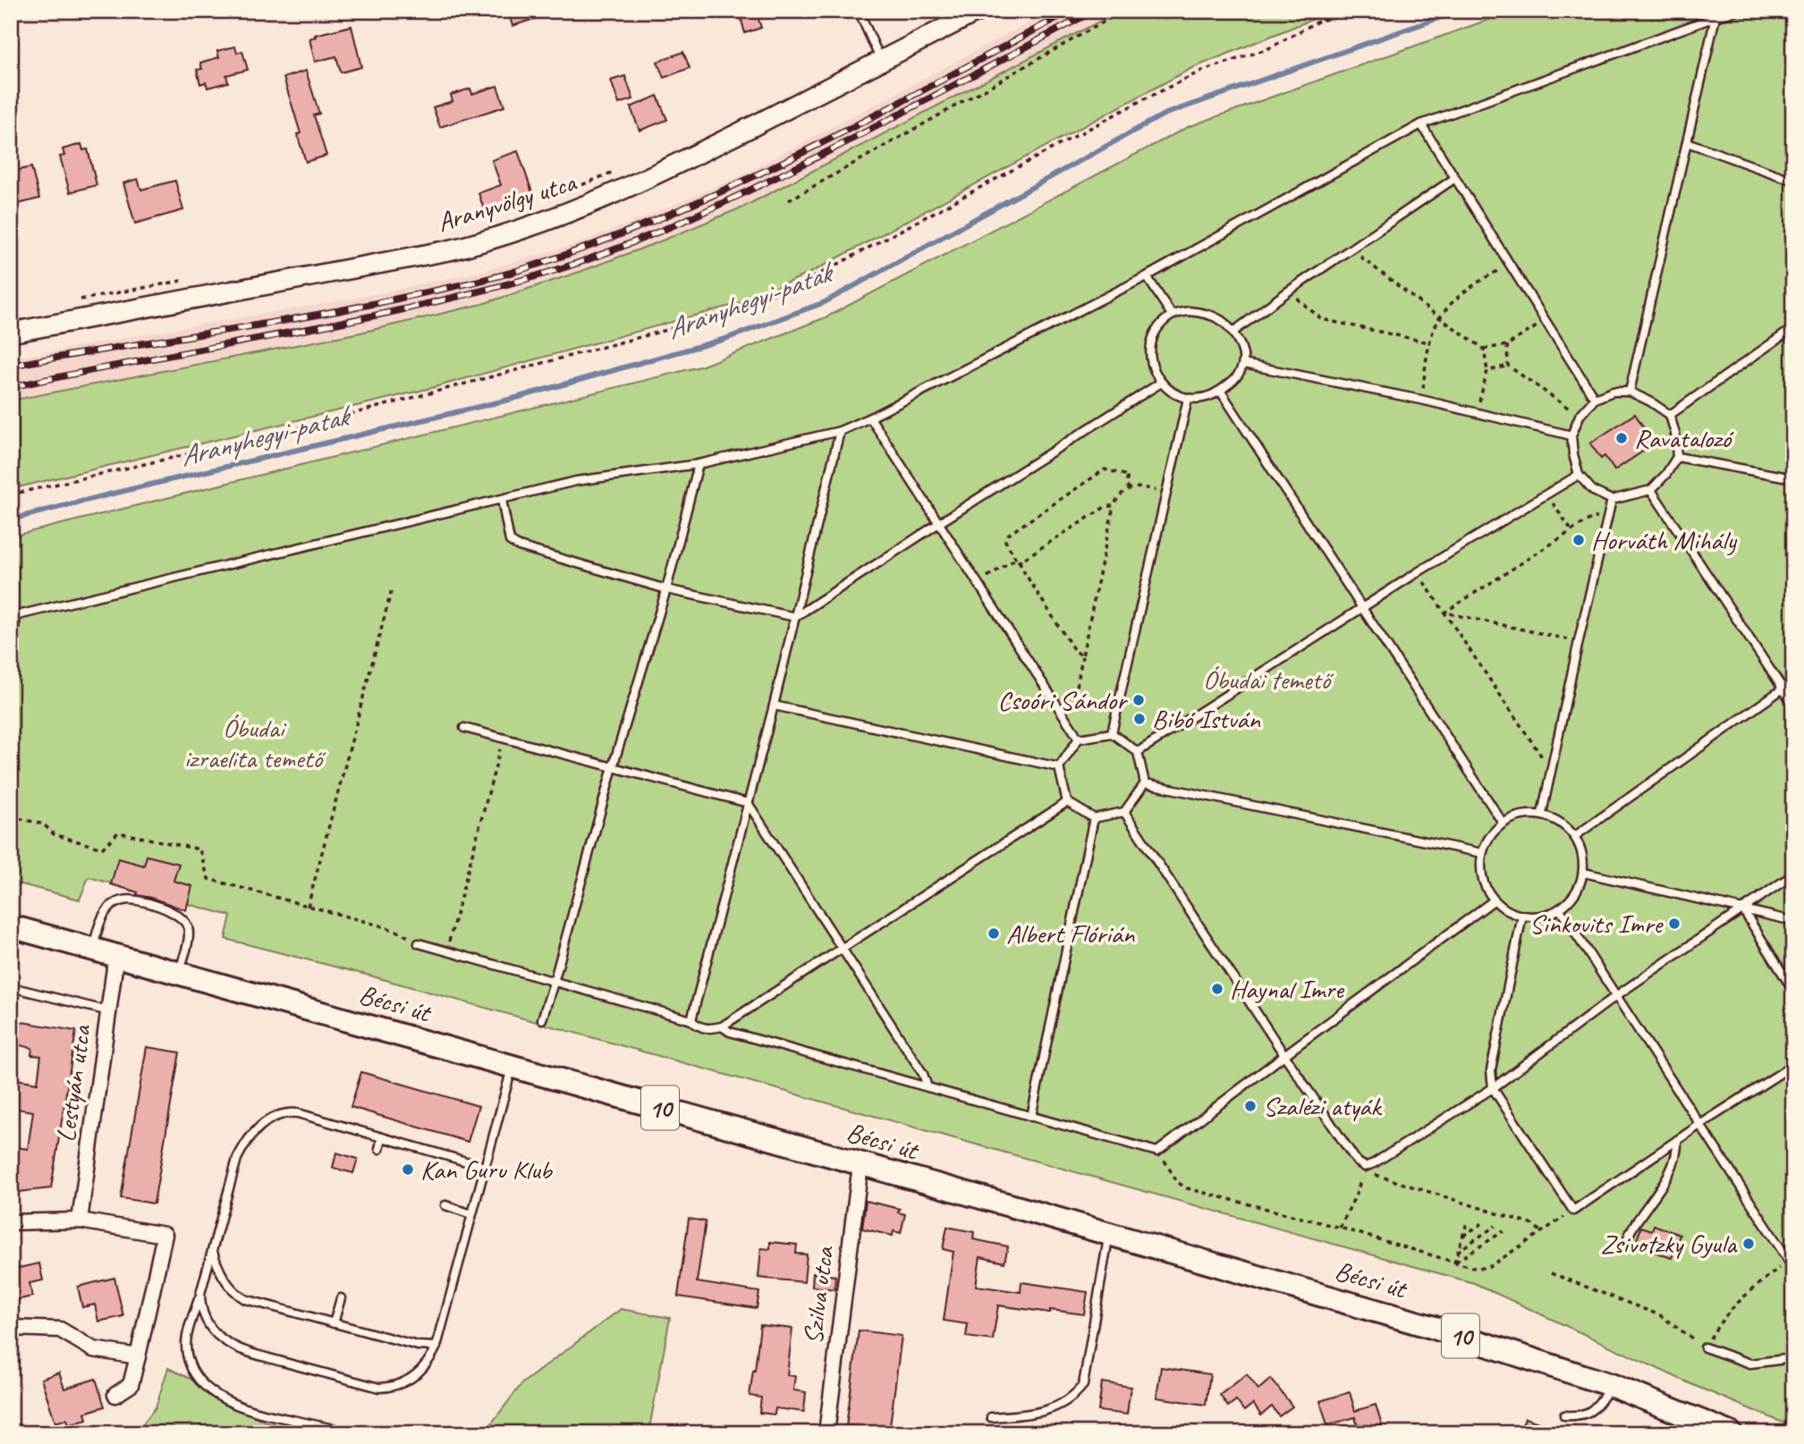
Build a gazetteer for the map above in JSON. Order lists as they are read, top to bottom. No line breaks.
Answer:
{"streets":{"main road":["Bécsi út","10"],"street":["Aranyvölgy utca","Lestyán utca","Szilva utca"]},"crossings":[["Bécsi út","Lestyán utca"],["Bécsi út","Szilva utca"]],"water":["Aranyhegyi-patak"],"parks":["Óbudai temető","Óbudai izraelita temető"],"places":["Ravatalozó","Horváth Mihály","Csoóri Sándor","Bibó István","Sinkovits Imre","Albert Flórián","Haynal Imre","Szalézi atyák","Kan Guru Klub","Zsivotzky Gyula"]}
